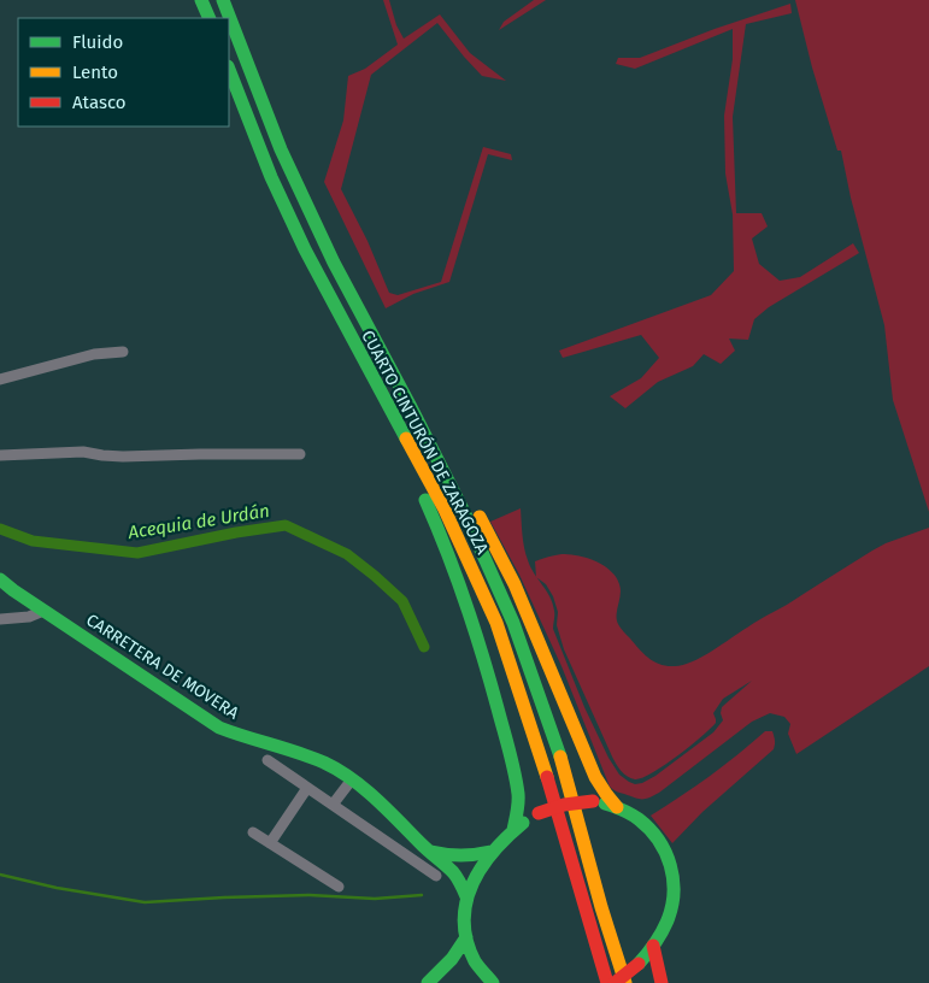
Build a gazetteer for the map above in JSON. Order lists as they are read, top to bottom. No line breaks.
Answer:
{"streets":{"main road":["CUARTO CINTURÓN DE ZARAGOZA","CARRETERA DE MOVERA"]},"water":["Acequia de Urdán"],"legend":["Fluido","Lento","Atasco"]}
